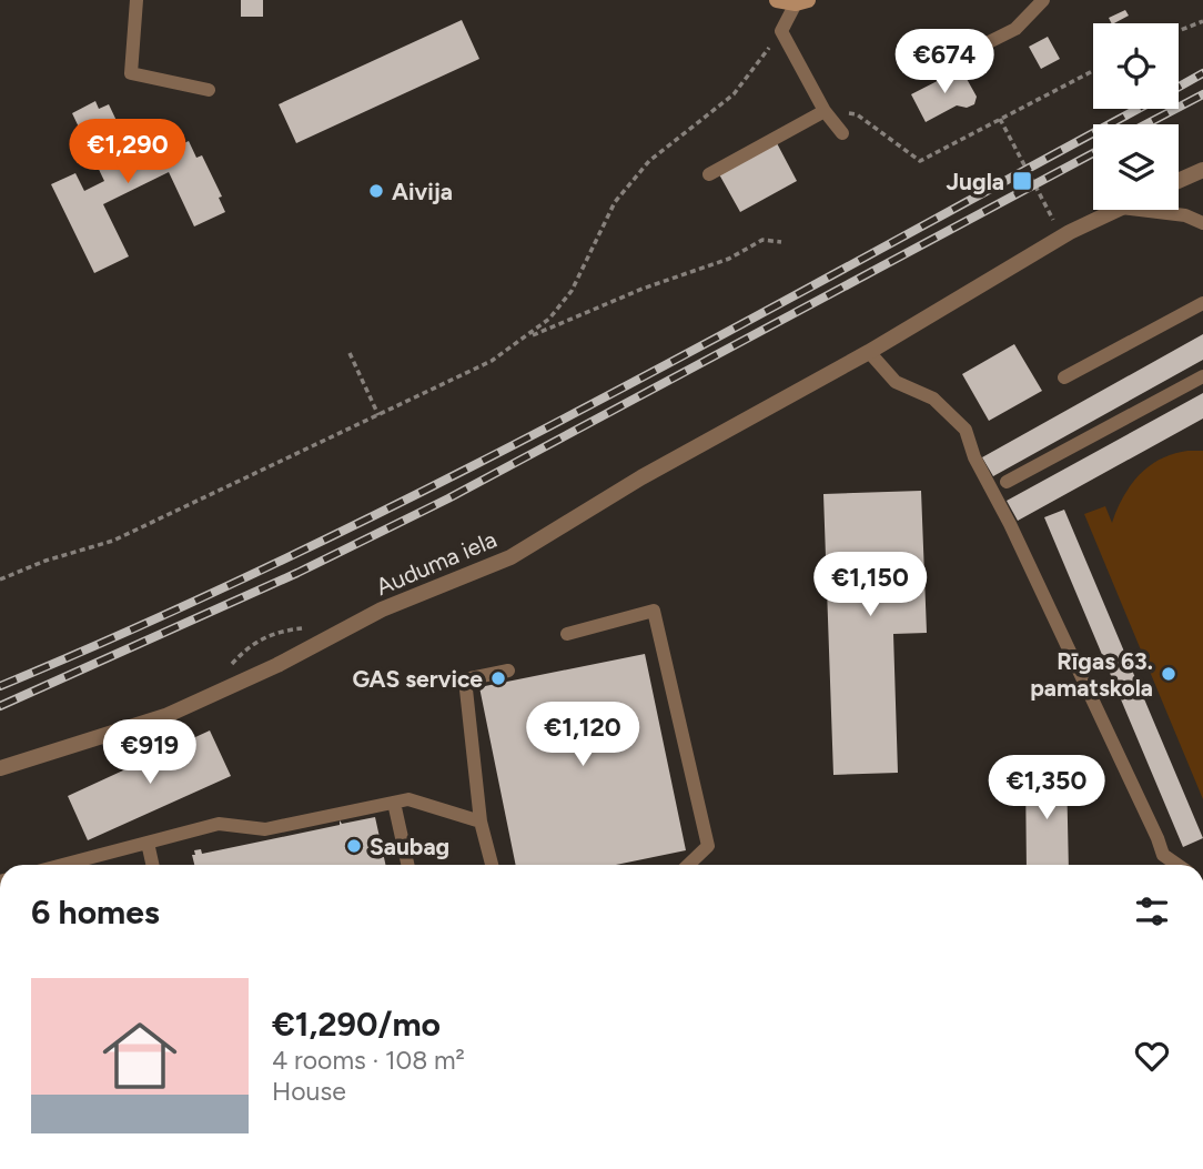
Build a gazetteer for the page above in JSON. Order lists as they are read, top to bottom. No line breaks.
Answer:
{"streets":{"street":["Auduma iela"]},"places":{"transit":["Jugla"],"other":["Aivija","Rīgas 63. pamatskola","GAS service","Saubag"]},"page":{"price":["€674","€1,290","€1,150","€1,120","€919","€1,350"],"heading":"6 homes","list":[{"name":"€1,290/mo","note":"4 rooms · 108 m² · House"}]}}
